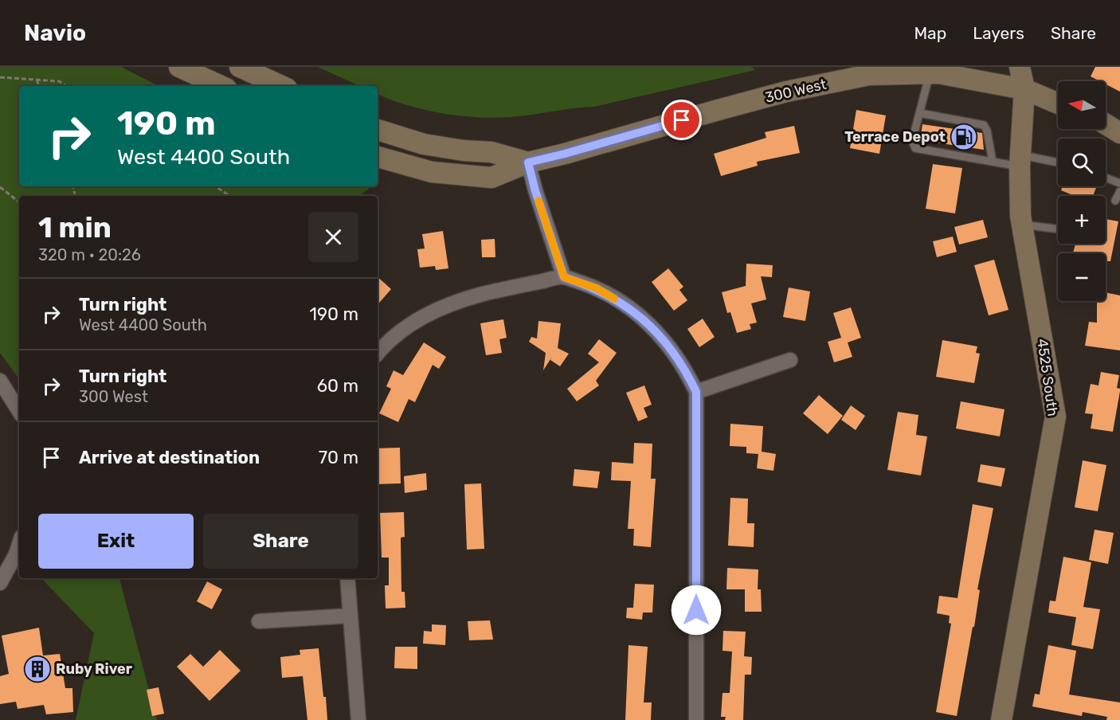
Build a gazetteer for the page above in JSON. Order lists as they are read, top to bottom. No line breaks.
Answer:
{"streets":{"main road":["300 West","4525 South"]},"crossings":[["300 West","4525 South"]],"places":{"fuel station":["Terrace Depot"],"building":["Ruby River"]},"north":"left","page":{"header":"Navio","nav":["Map","Layers","Share"],"map_buttons":["+","−"],"turn":["190 m","West 4400 South"],"heading":["1 min","320 m · 20:26"],"list":[{"name":"Turn right","note":"West 4400 South","value":"190 m"},{"name":"Turn right","note":"300 West","value":"60 m"},{"name":"Arrive at destination","value":"70 m"}],"buttons":["Exit","Share"]}}
